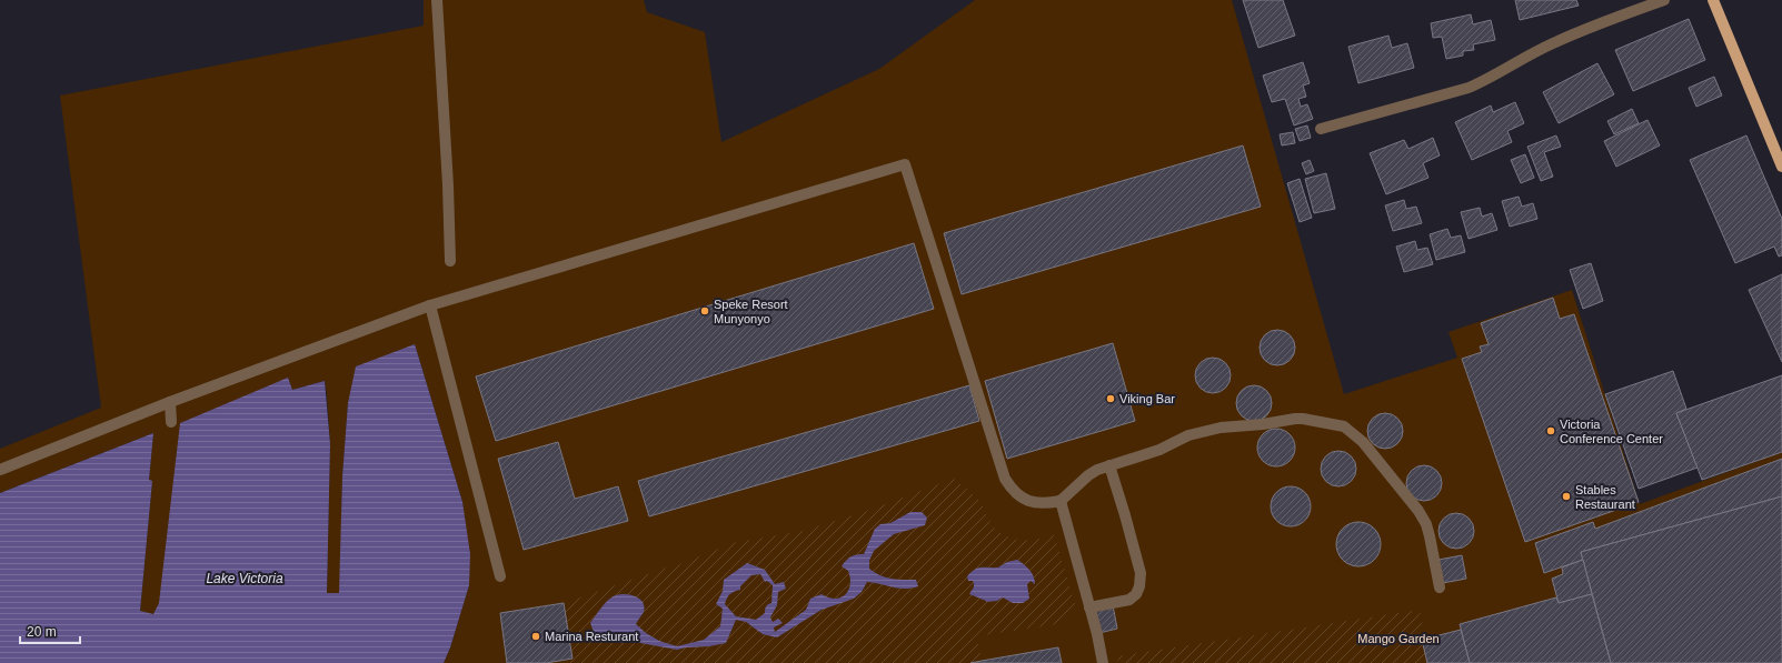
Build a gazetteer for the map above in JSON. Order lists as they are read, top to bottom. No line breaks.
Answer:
{"water":["Lake Victoria"],"parks":["Mango Garden"],"places":["Speke Resort Munyonyo","Viking Bar","Victoria Conference Center","Stables Restaurant","Marina Resturant"],"scale_bar":"20 m"}
